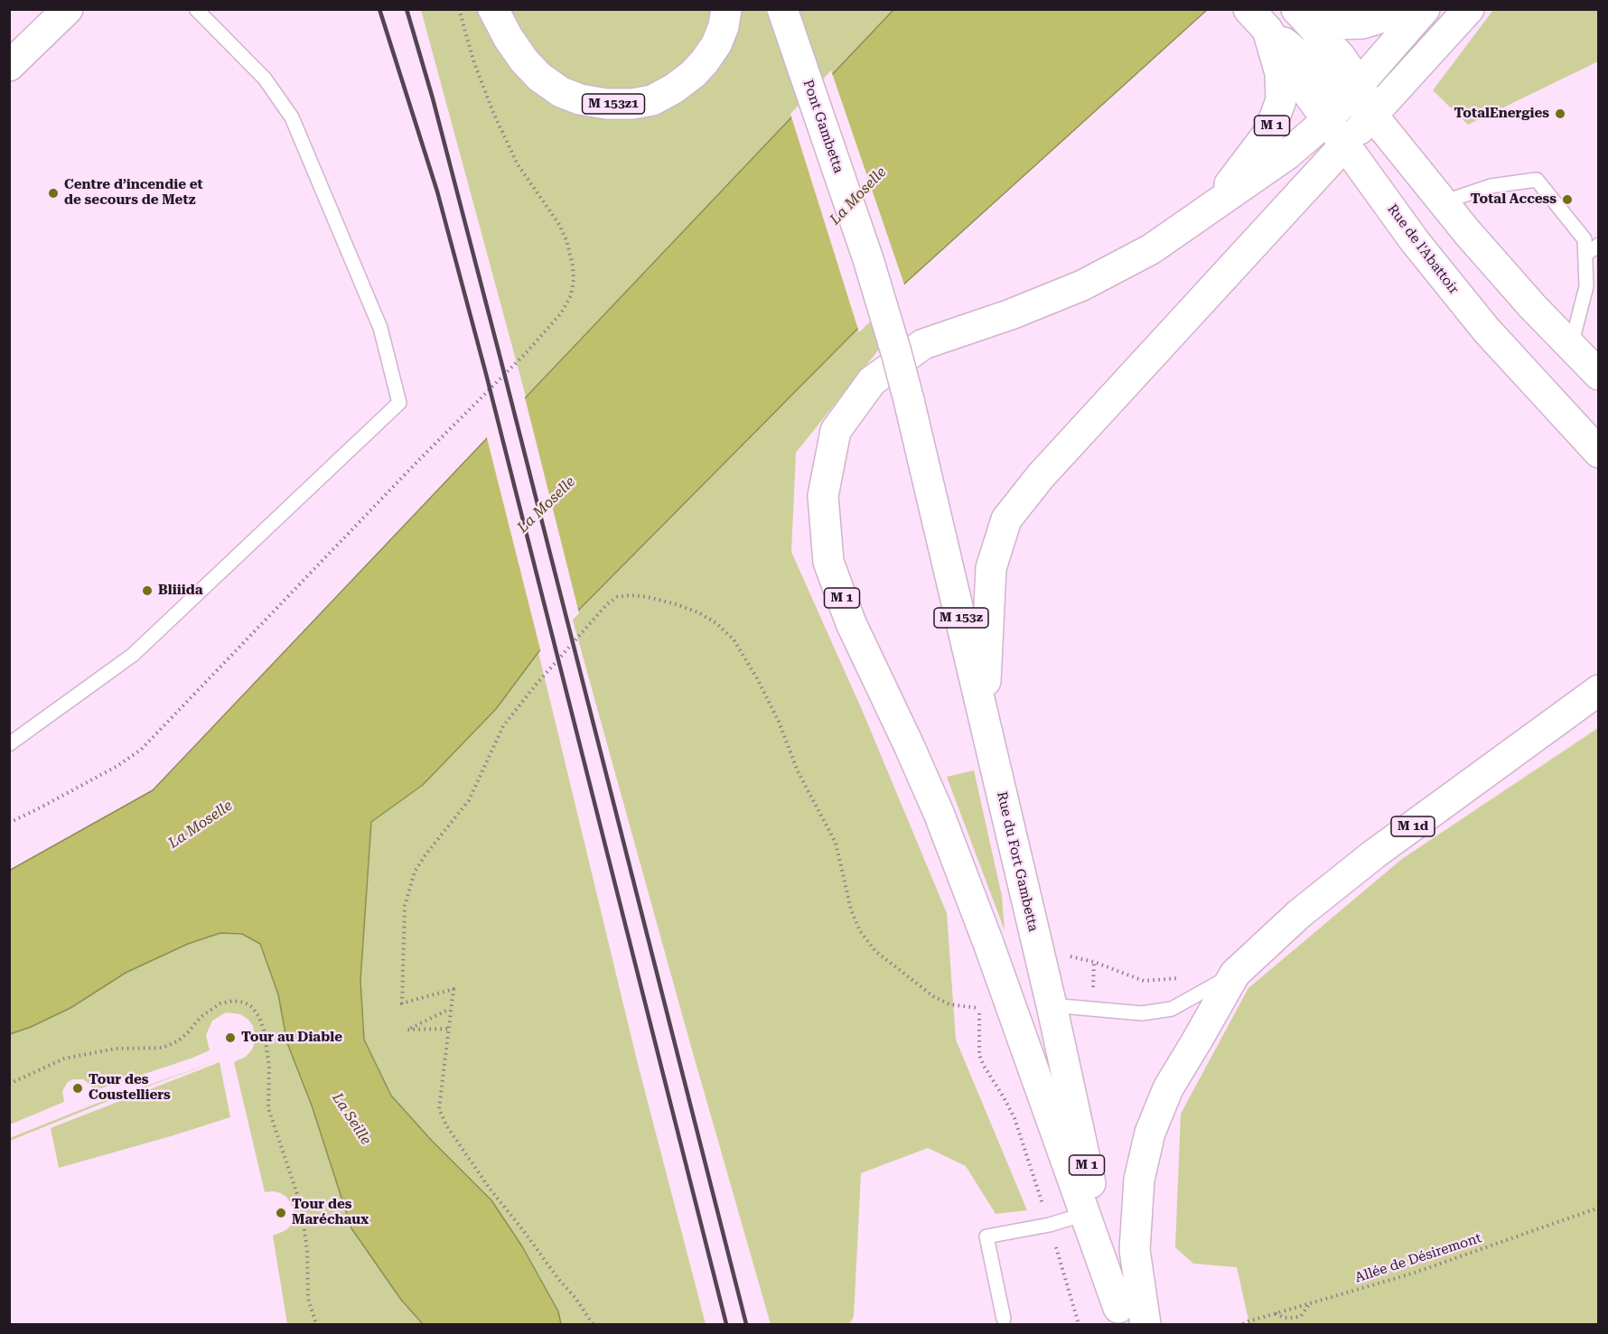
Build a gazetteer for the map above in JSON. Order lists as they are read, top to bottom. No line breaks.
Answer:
{"streets":{"main road":["M 153z1","M 1","Pont Gambetta","Rue de l'Abattoir","M 153z","M 1d","Rue du Fort Gambetta"],"path":["Allée de Désiremont"]},"crossings":[["M 1","Rue de l'Abattoir"],["M 1","Rue du Fort Gambetta"],["Pont Gambetta","Rue du Fort Gambetta"],["M 1d","Rue du Fort Gambetta"]],"water":["La Moselle","La Seille"],"places":["TotalEnergies","Centre d’incendie et de secours de Metz","Total Access","Bliiida","Tour au Diable","Tour des Coustelliers","Tour des Maréchaux"]}
